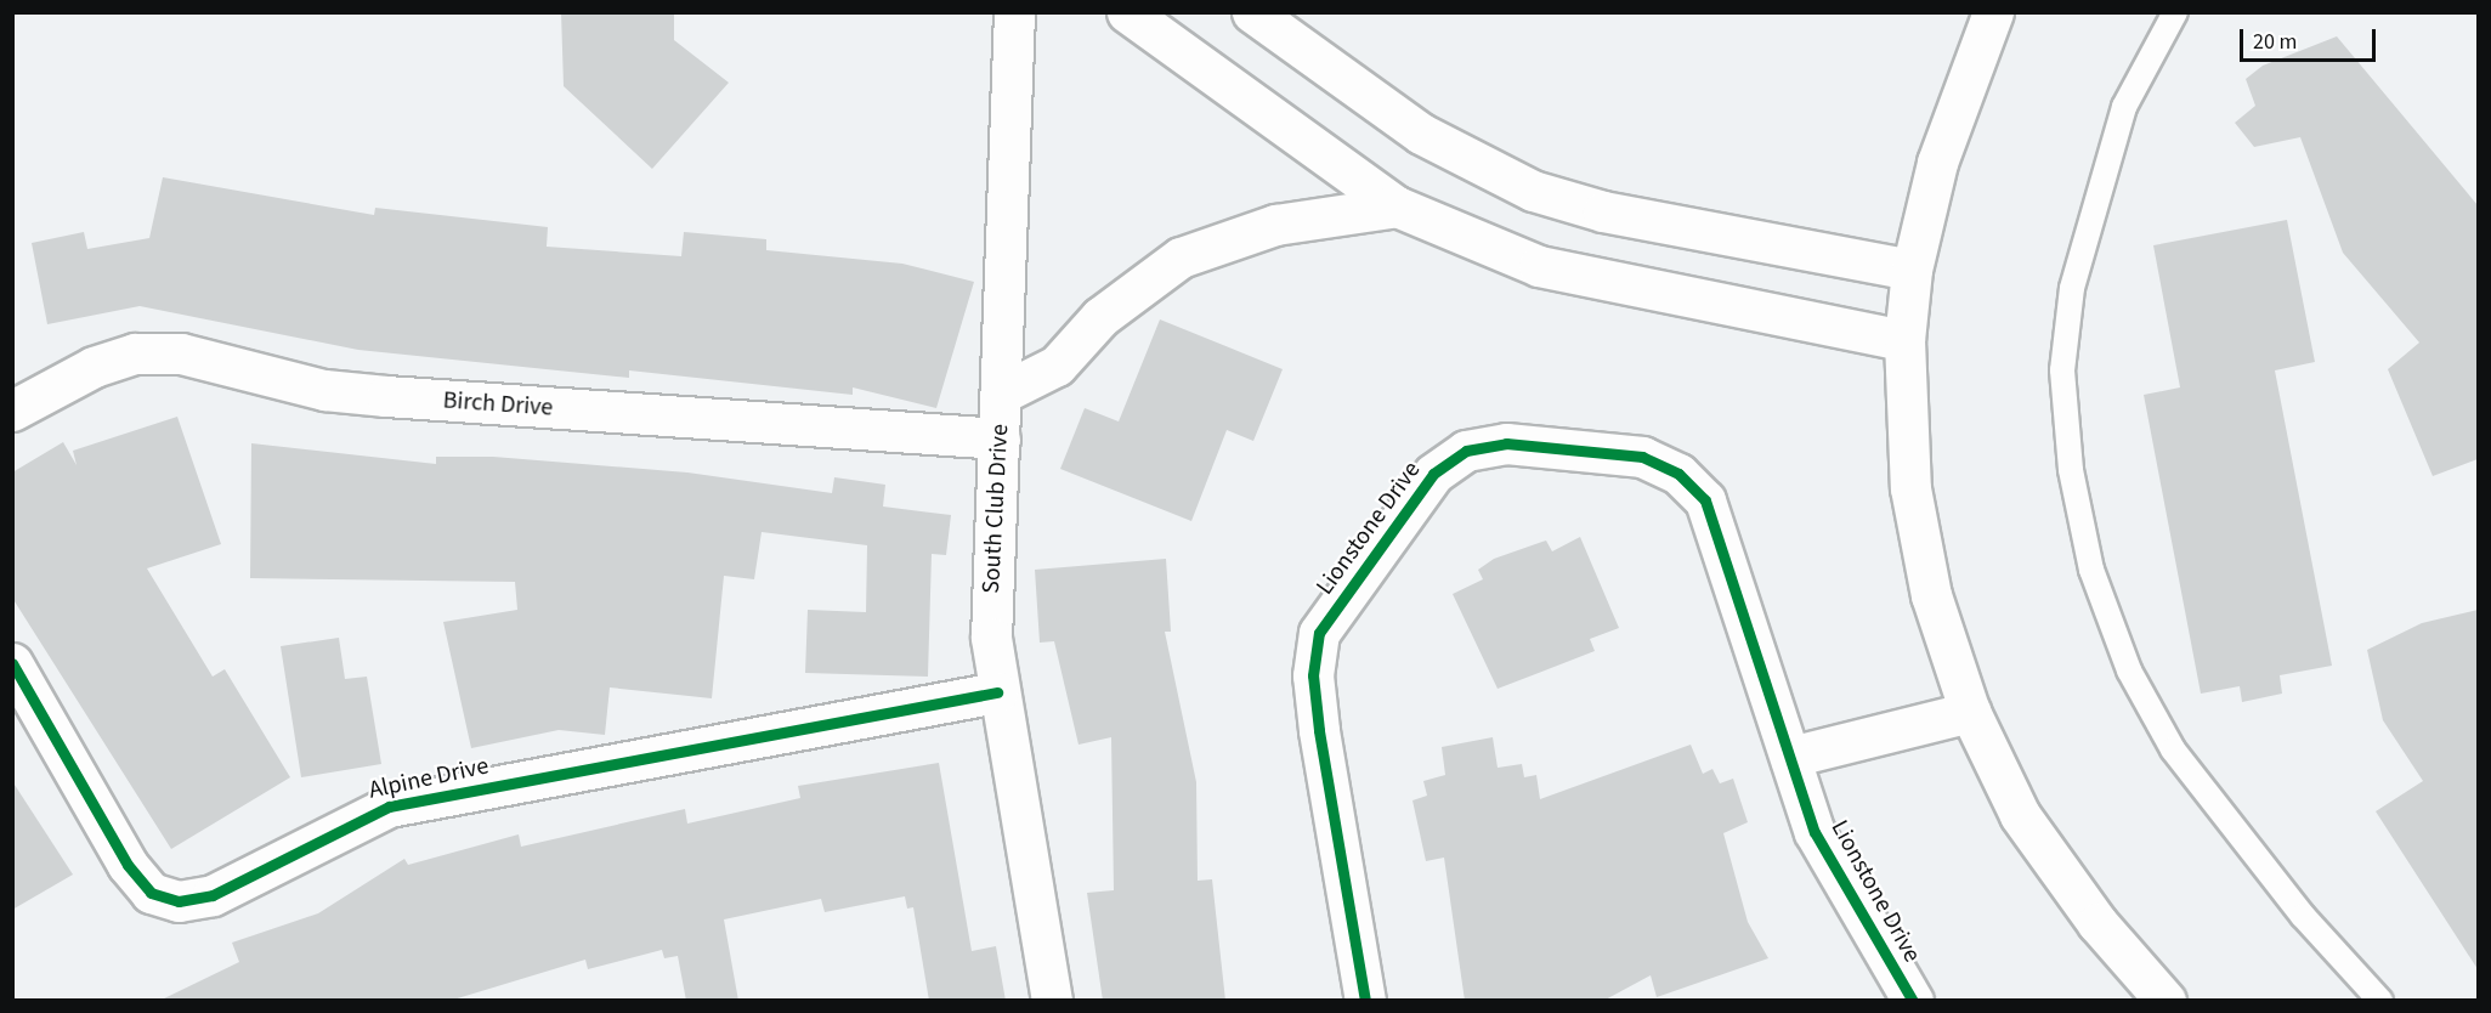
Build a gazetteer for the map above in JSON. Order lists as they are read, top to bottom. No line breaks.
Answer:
{"streets":{"street":["Birch Drive","South Club Drive","Lionstone Drive","Alpine Drive"]},"crossings":[["Birch Drive","South Club Drive"],["South Club Drive","Alpine Drive"]],"scale_bar":"20 m"}
